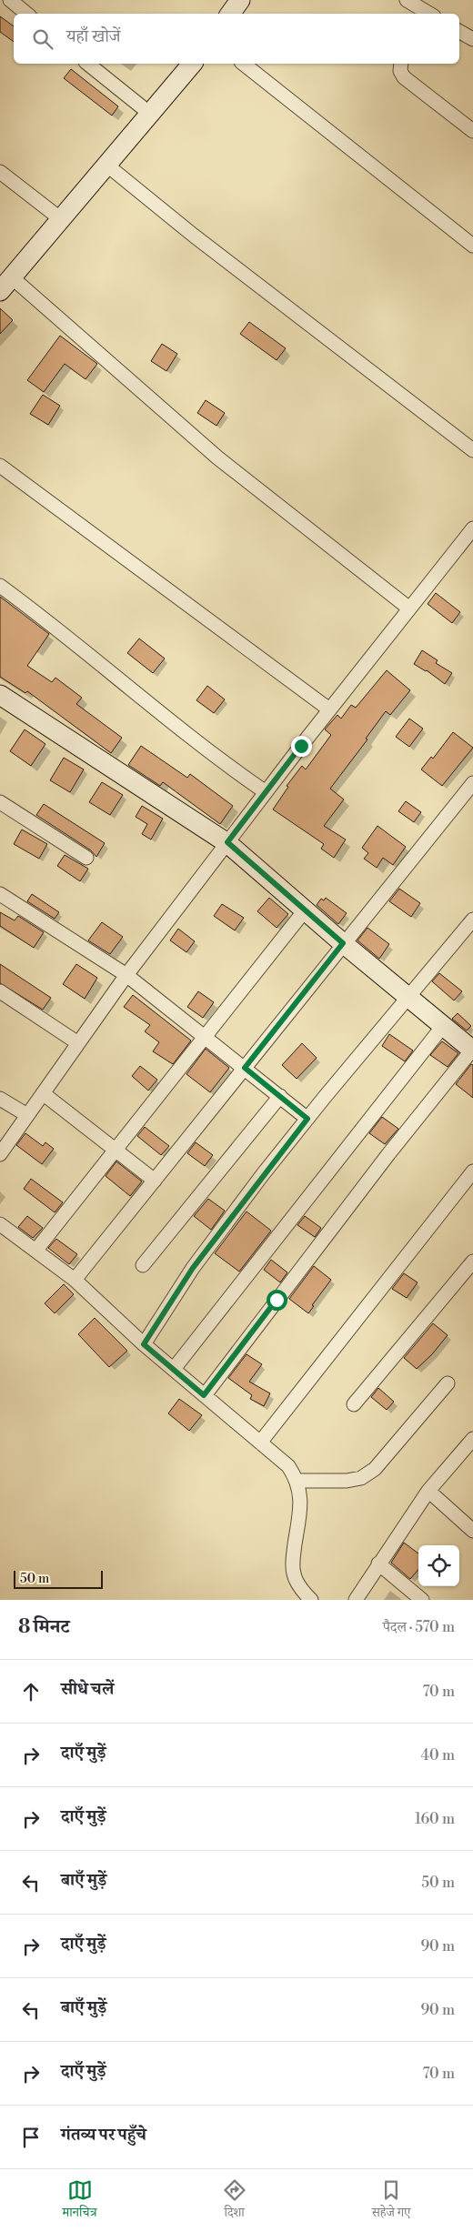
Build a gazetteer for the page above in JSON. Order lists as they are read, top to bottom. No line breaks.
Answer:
{"scale_bar":"50 m","page":{"search":"यहाँ खोजें","scale":"50 m","heading":["8 मिनट","पैदल · 570 m"],"list":[["सीधे चलें","70 m"],["दाएँ मुड़ें","40 m"],["दाएँ मुड़ें","160 m"],["बाएँ मुड़ें","50 m"],["दाएँ मुड़ें","90 m"],["बाएँ मुड़ें","90 m"],["दाएँ मुड़ें","70 m"],"गंतव्य पर पहुँचे"],"nav":["मानचित्र","दिशा","सहेजे गए"]}}
